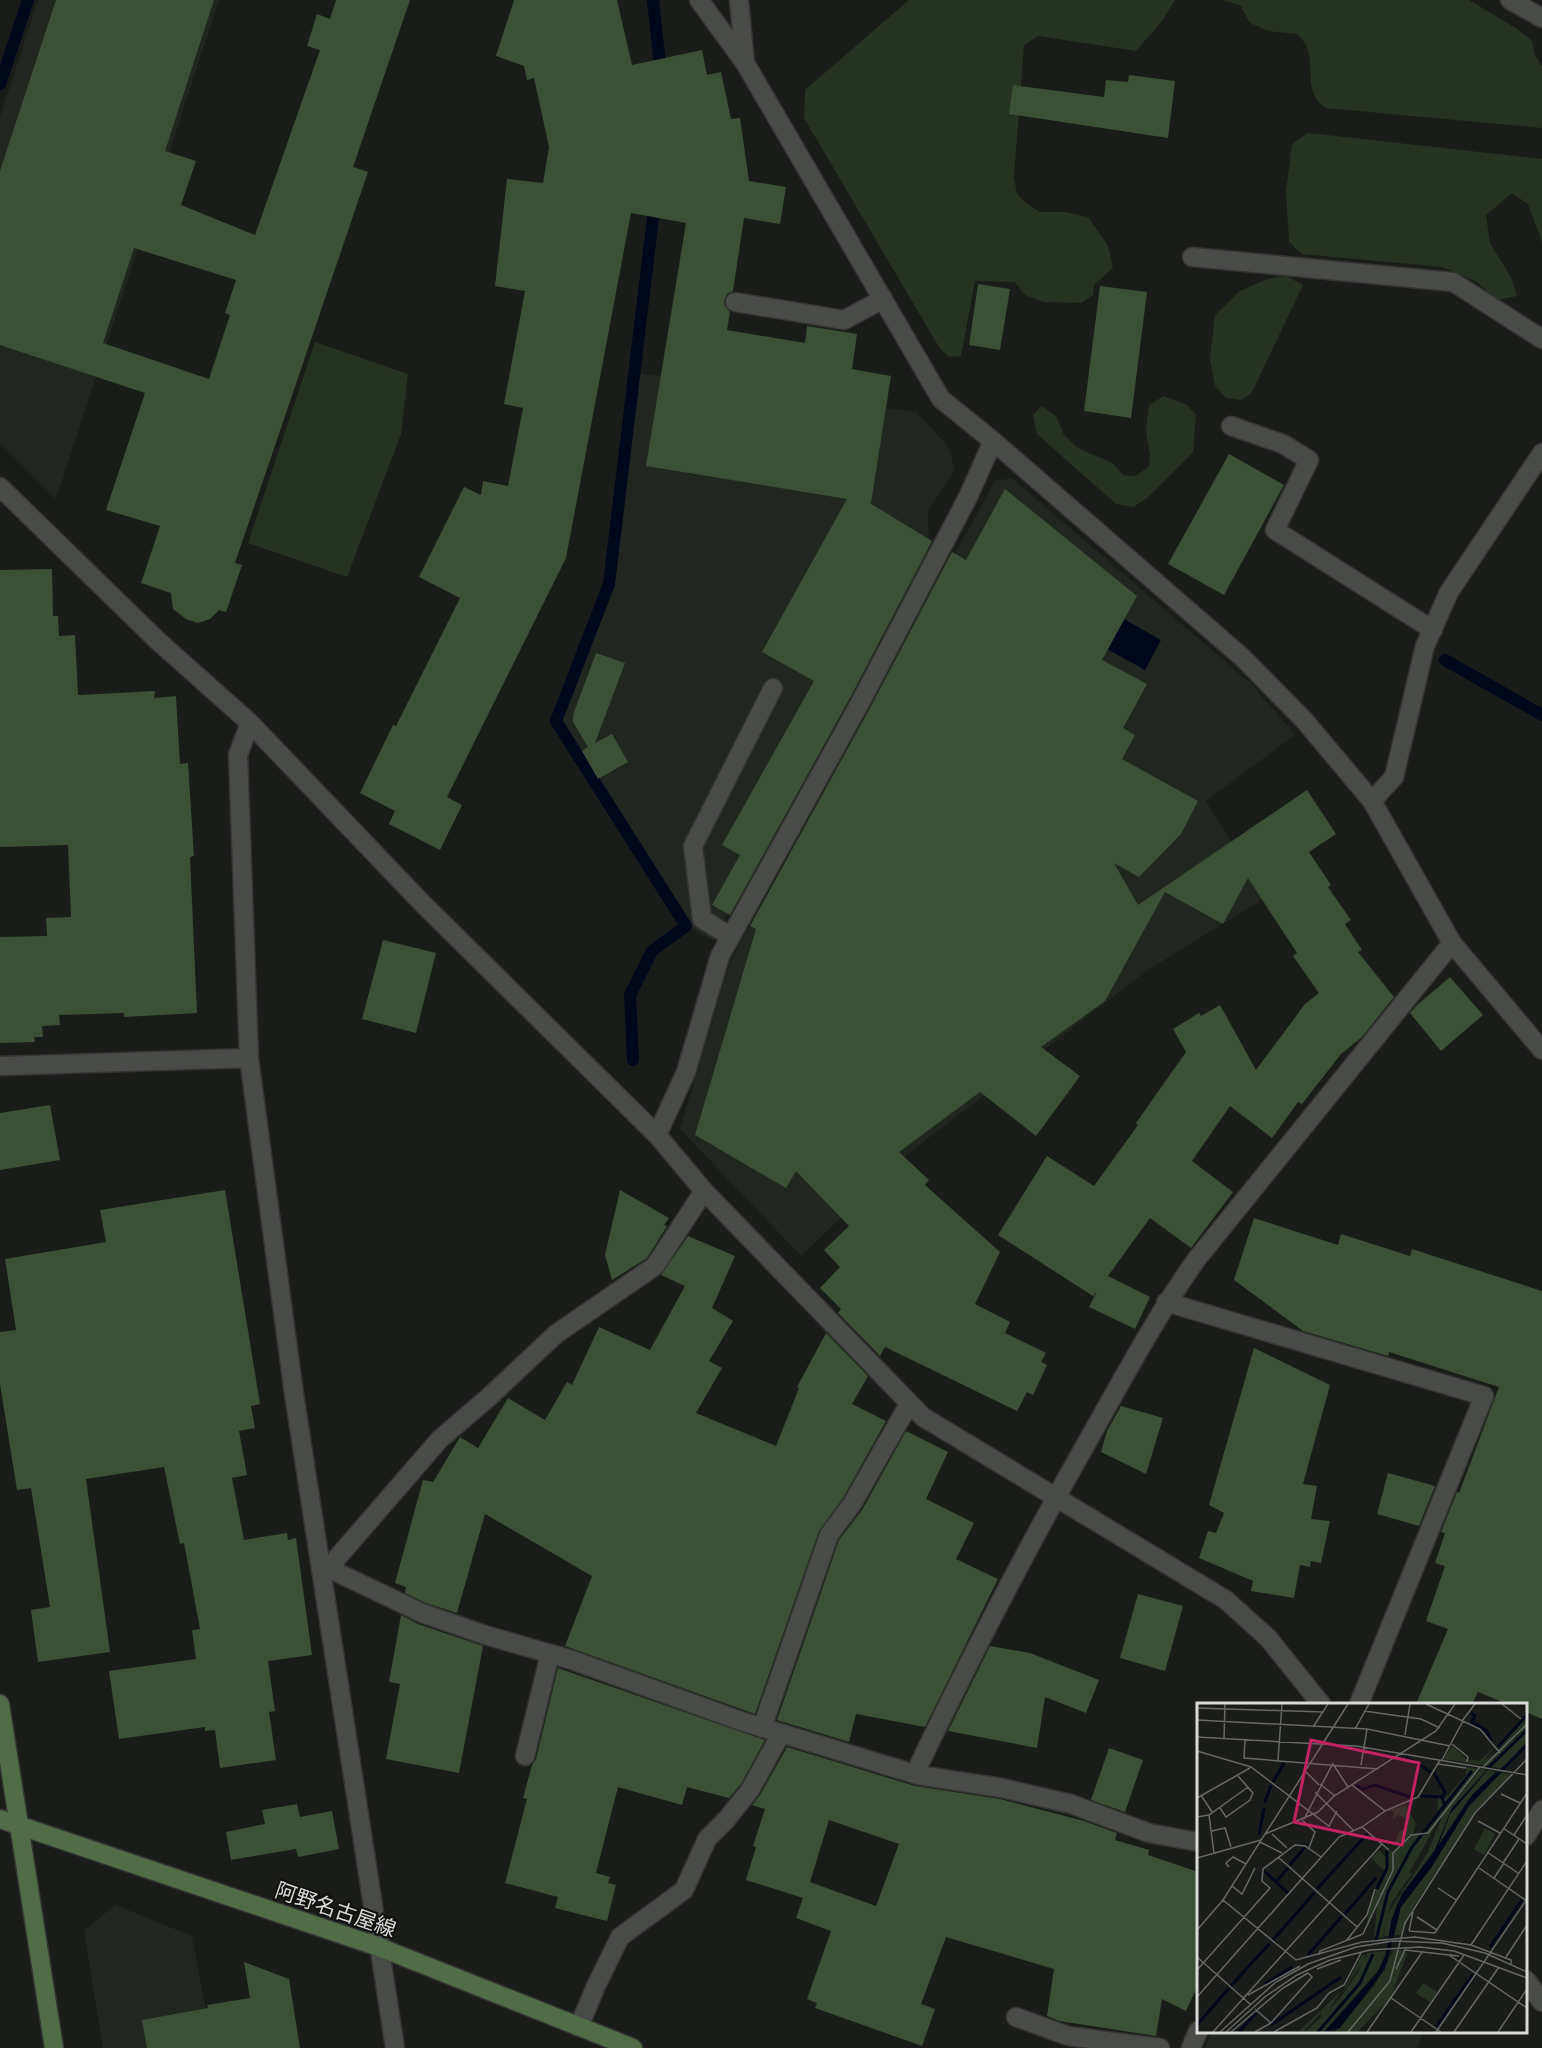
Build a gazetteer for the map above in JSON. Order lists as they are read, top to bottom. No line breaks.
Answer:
{"streets":{"main road":["阿野名古屋線"]}}
